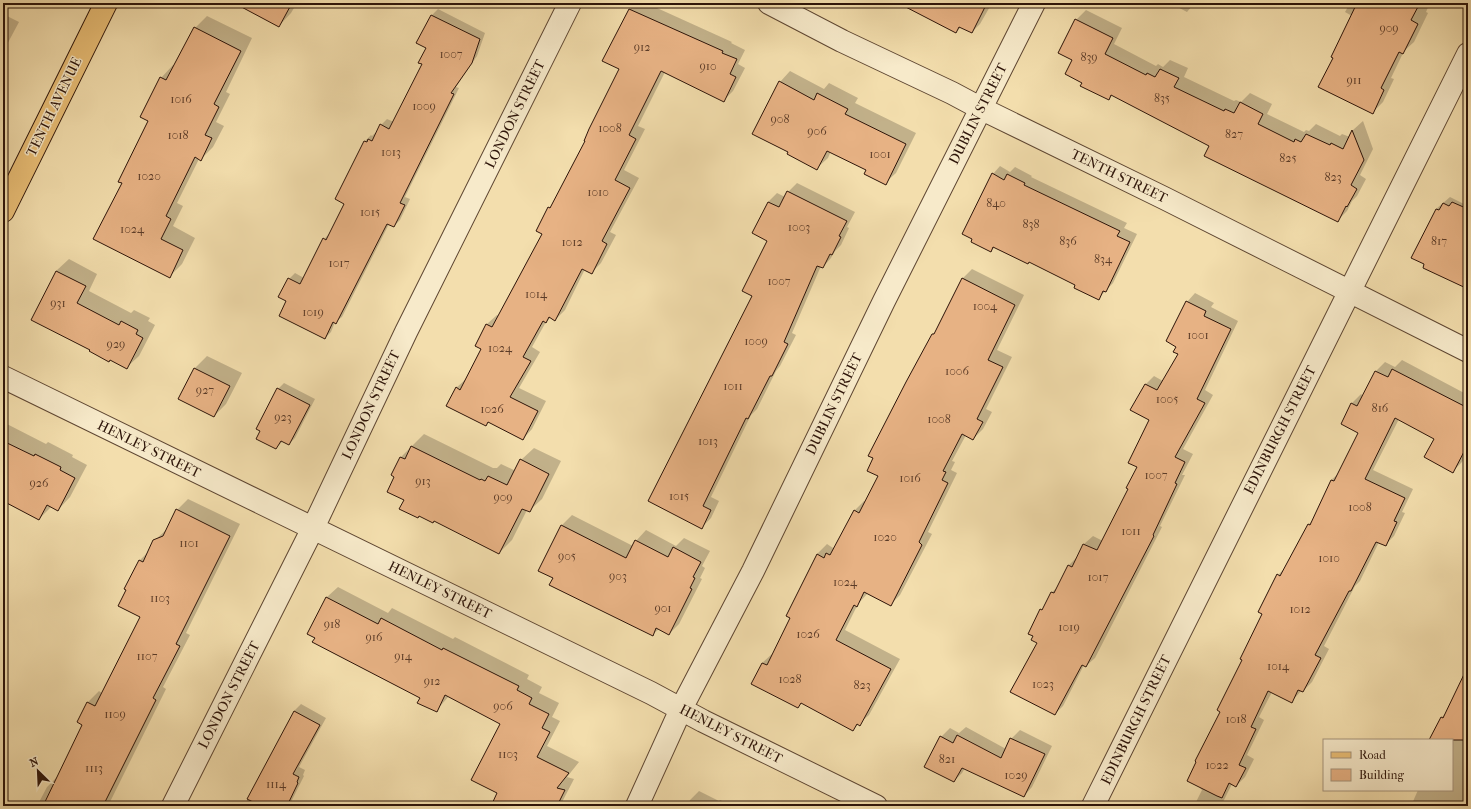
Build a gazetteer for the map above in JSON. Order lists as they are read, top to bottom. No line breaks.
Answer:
{"streets":{"main road":["TENTH AVENUE"],"street":["LONDON STREET","DUBLIN STREET","TENTH STREET","EDINBURGH STREET","HENLEY STREET"]},"crossings":[["LONDON STREET","HENLEY STREET"],["DUBLIN STREET","TENTH STREET"],["DUBLIN STREET","HENLEY STREET"],["TENTH STREET","EDINBURGH STREET"]],"house_numbers":["909","912","1007","839","910","911","835","1016","1009","908","1008","906","827","1018","1013","1001","825","1020","823","1010","840","1015","838","1003","1024","836","817","1012","834","1017","1007","1014","931","1004","1019","1001","1009","929","1024","1006","1011","927","1005","816","1026","923","1008","1013","1007","1016","913","926","1015","909","1008","1011","1020","1101","905","1010","903","1017","1024","1103","901","1012","918","1019","1026","916","1107","914","1014","1028","912","1023","823","906","1109","1018","1103","821","1022","1113","1029","1114"],"legend":["Road","Building"],"north":"top left"}
